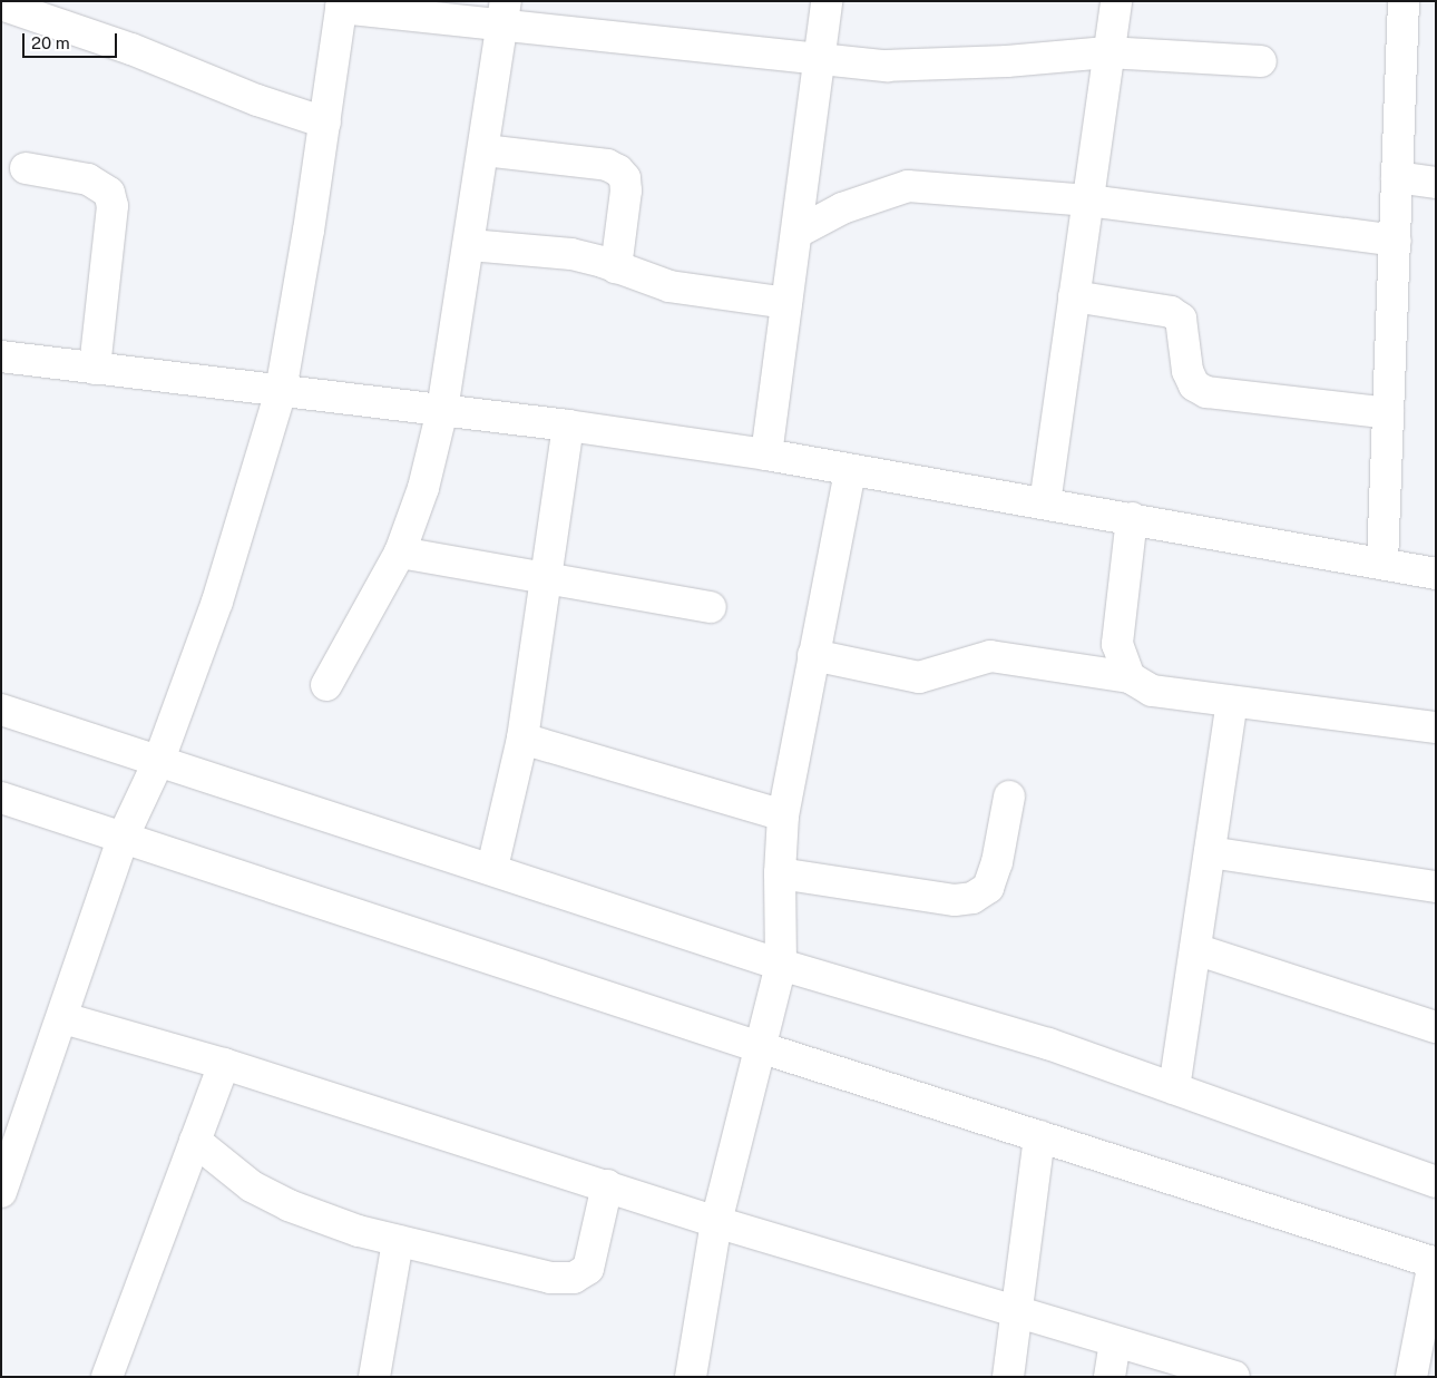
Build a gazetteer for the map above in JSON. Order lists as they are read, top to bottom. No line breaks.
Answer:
{"scale_bar":"20 m"}
